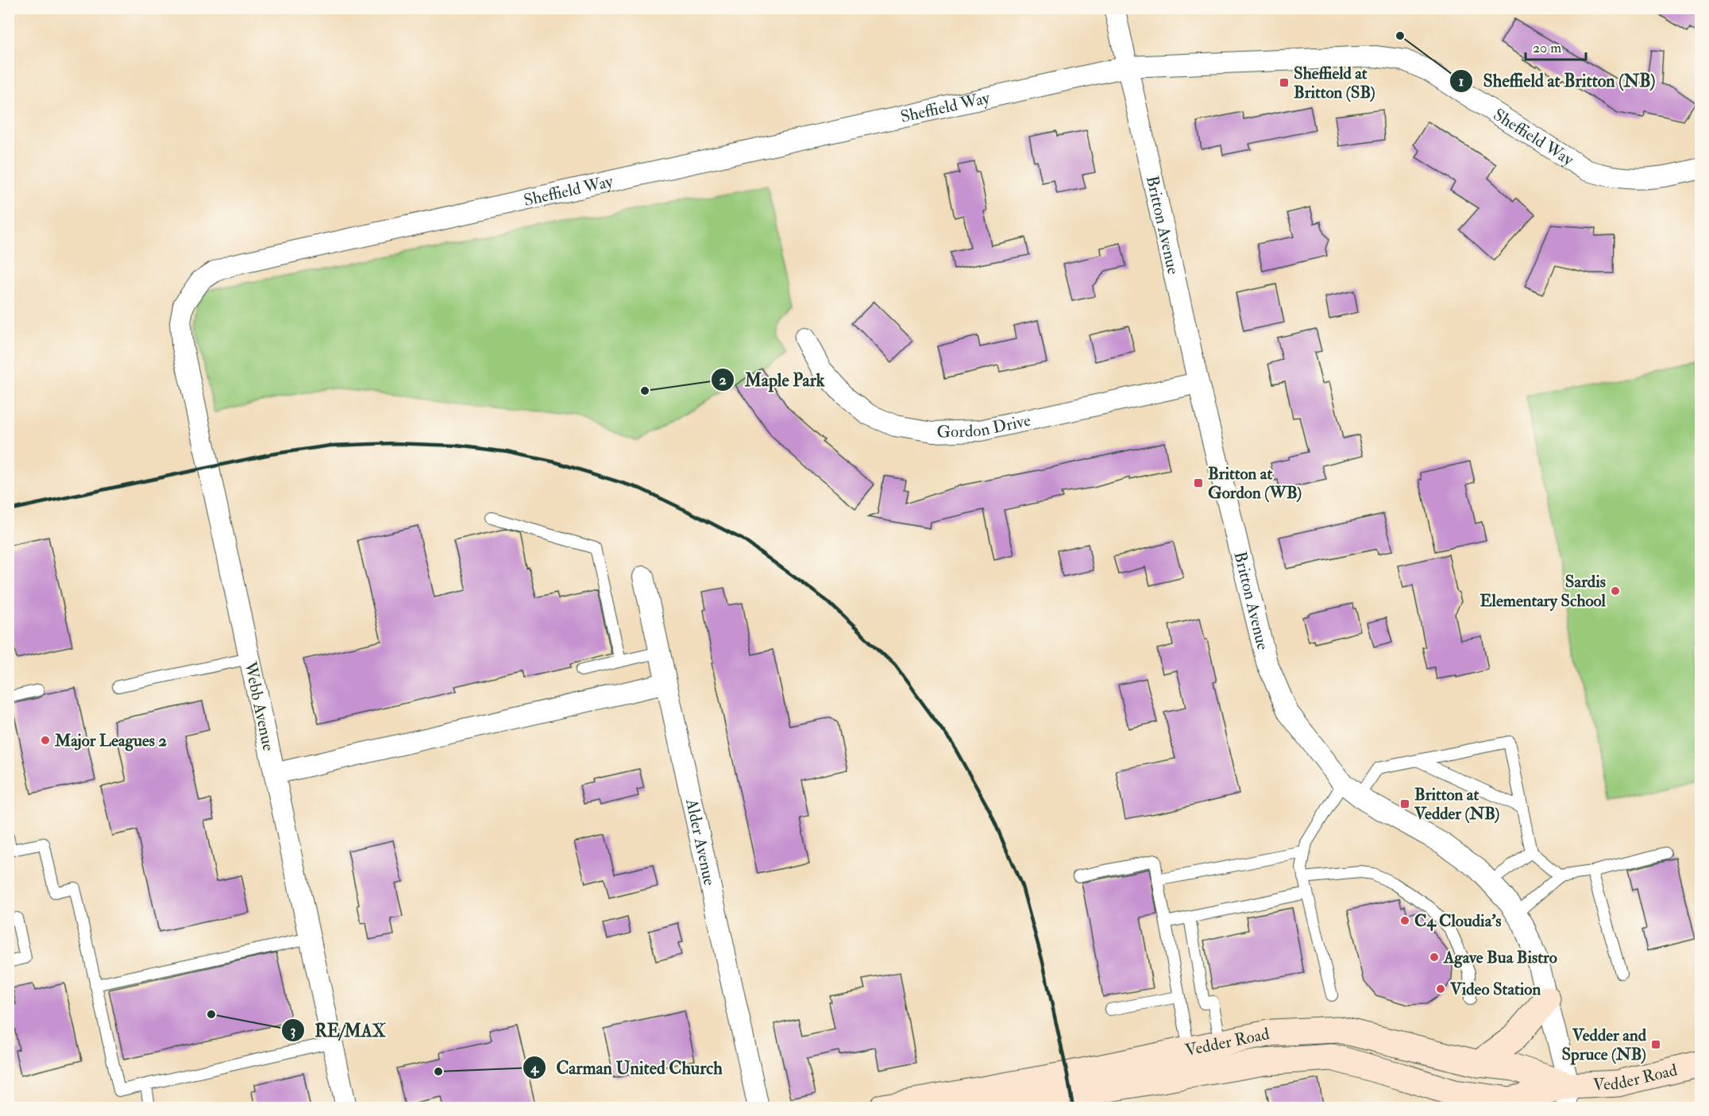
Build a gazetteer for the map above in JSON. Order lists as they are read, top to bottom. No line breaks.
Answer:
{"streets":{"main road":["Vedder Road"],"street":["Sheffield Way","Britton Avenue","Gordon Drive","Webb Avenue","Alder Avenue"]},"crossings":[["Sheffield Way","Britton Avenue"],["Sheffield Way","Webb Avenue"],["Britton Avenue","Gordon Drive"],["Britton Avenue","Vedder Road"]],"places":{"other":["Sheffield at Britton (NB)","Maple Park","Sardis Elementary School","Major Leagues 2","C4 Cloudia's","Agave Bua Bistro","Video Station","RE/MAX","Carman United Church"],"transit":["Sheffield at Britton (SB)","Britton at Gordon (WB)","Britton at Vedder (NB)","Vedder and Spruce (NB)"]},"scale_bar":"20 m"}
